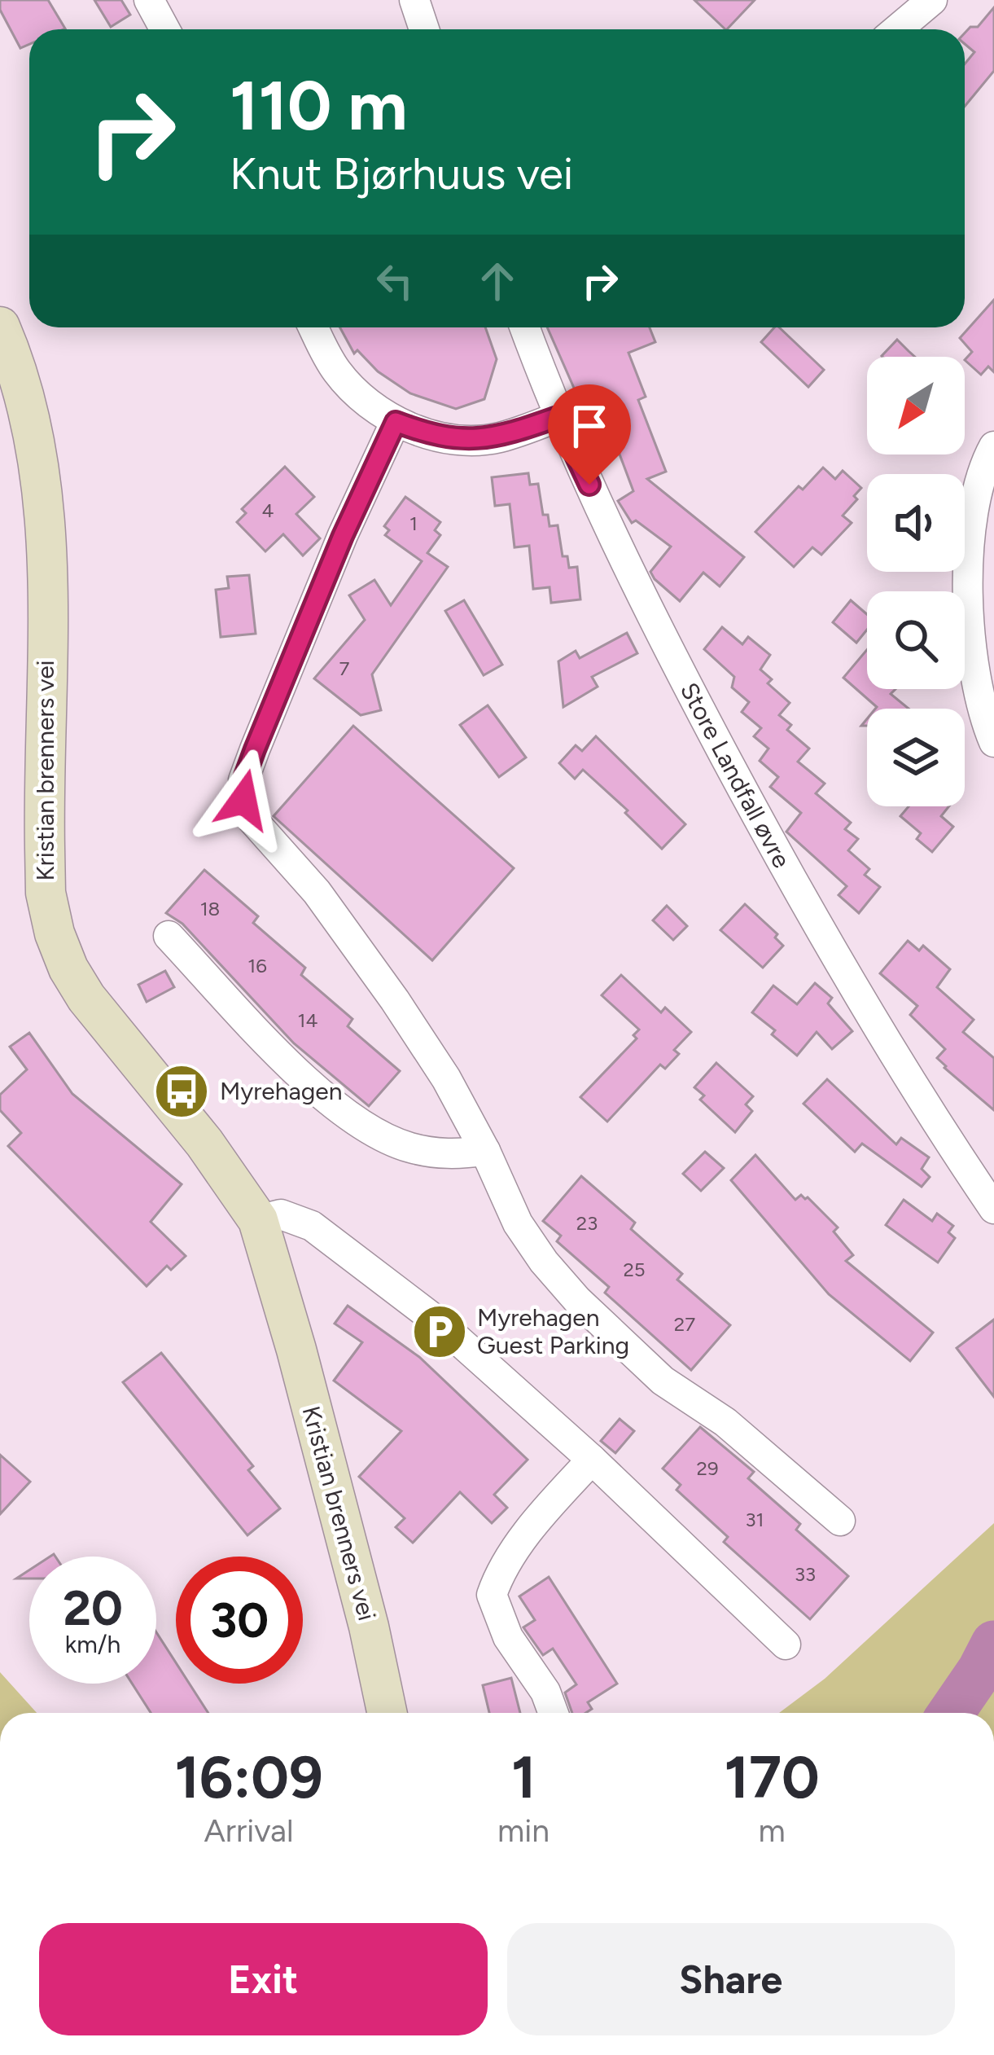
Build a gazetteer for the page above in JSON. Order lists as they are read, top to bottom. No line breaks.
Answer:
{"streets":{"main road":["Kristian brenners vei"],"street":["Store Landfall øvre"]},"places":{"bus stop":["Myrehagen"],"parking":["Myrehagen Guest Parking"]},"house_numbers":["4","1","7","18","16","14","23","25","27","29","31","33"],"north":"bottom left","page":{"turn":["110 m","Knut Bjørhuus vei"],"speed":"20 km/h","limit":"30","eta":["16:09","Arrival","1","min","170","m"],"buttons":["Exit","Share"]}}
